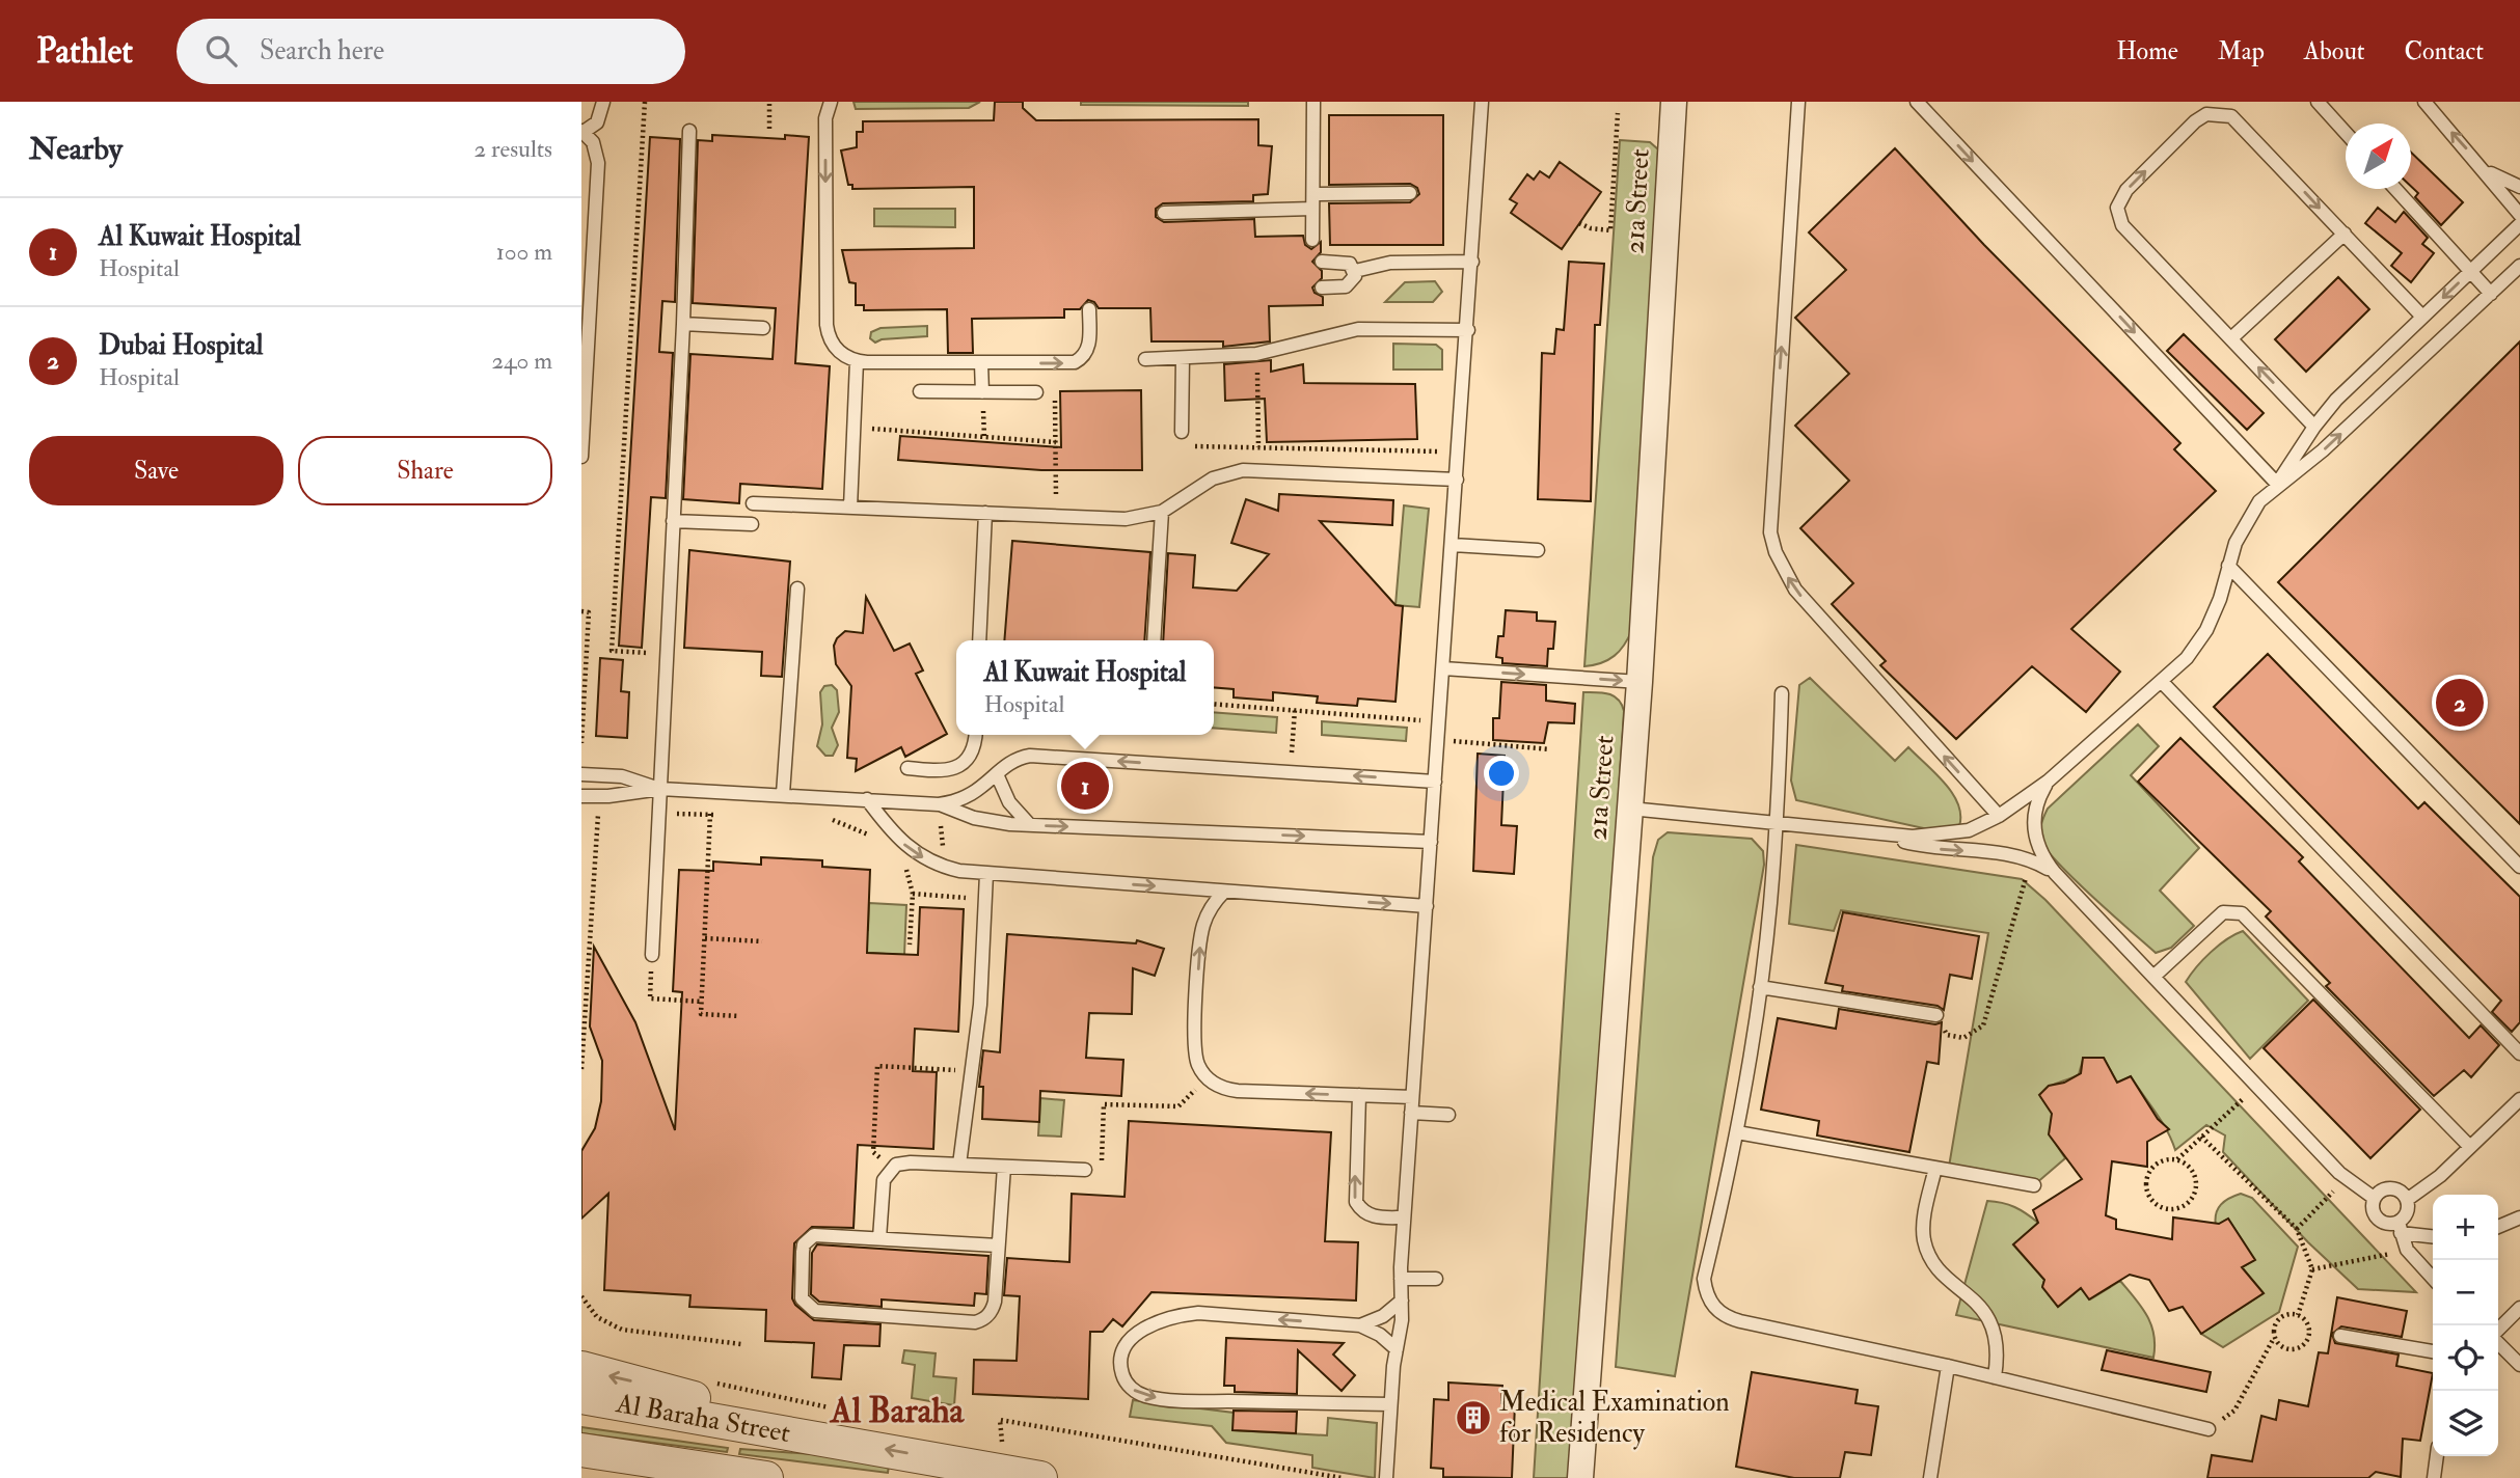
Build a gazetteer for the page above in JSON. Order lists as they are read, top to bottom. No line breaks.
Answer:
{"streets":{"street":["21a Street","Al Baraha Street"]},"one_way":["Al Baraha Street"],"districts":["Al Baraha"],"places":{"building":["Medical Examination for Residency"]},"north":"top right","page":{"header":"Pathlet","search":"Search here","nav":["Home","Map","About","Contact"],"heading":["Nearby","2 results"],"list":[{"mark":"1","name":"Al Kuwait Hospital","note":"Hospital","value":"100 m"},{"mark":"2","name":"Dubai Hospital","note":"Hospital","value":"240 m"}],"buttons":["Save","Share"],"popup":["Al Kuwait Hospital","Hospital"],"pins":["2","1"],"map_buttons":["+","−"]}}
